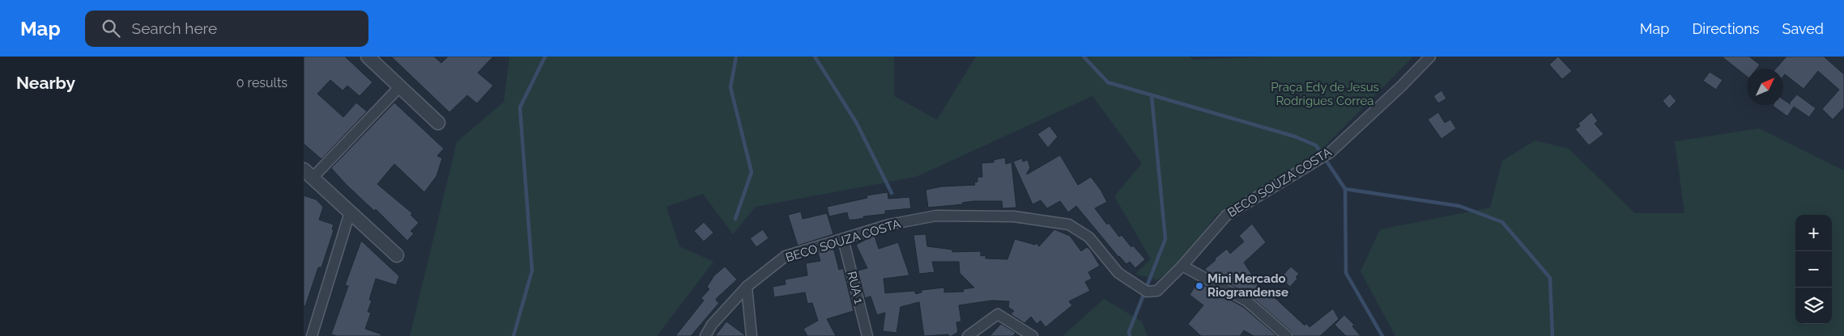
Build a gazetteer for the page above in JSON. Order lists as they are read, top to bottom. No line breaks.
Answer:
{"streets":{"street":["BECO SOUZA COSTA","RUA 1"]},"crossings":[["BECO SOUZA COSTA","RUA 1"]],"parks":["Praça Edy de Jesus Rodrigues Correa"],"places":["Mini Mercado Riograndense"],"north":"top right","page":{"header":"Map","search":"Search here","nav":["Map","Directions","Saved"],"heading":["Nearby","0 results"],"map_buttons":["+","−"]}}
